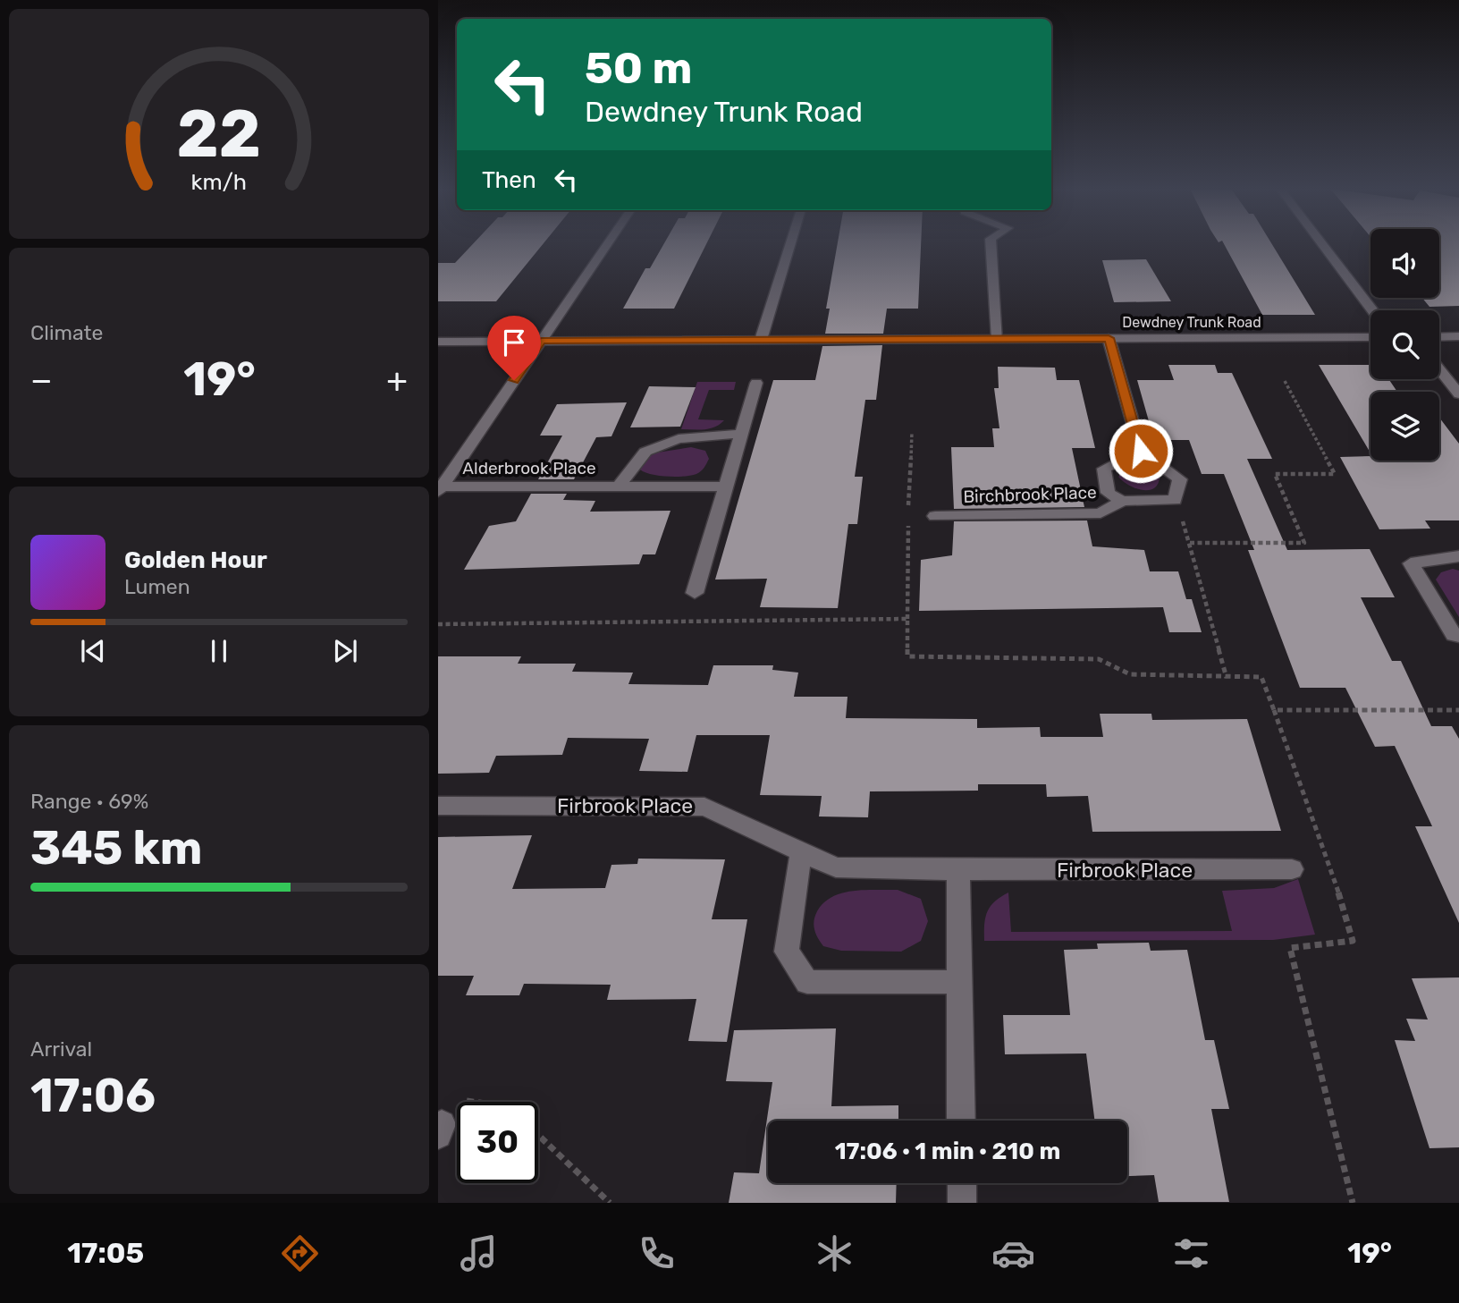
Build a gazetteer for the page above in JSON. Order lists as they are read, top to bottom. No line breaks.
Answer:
{"streets":{"street":["Dewdney Trunk Road","Alderbrook Place","Birchbrook Place","Firbrook Place"]},"page":{"turn":["50 m","Dewdney Trunk Road"],"then":"Then","tile":["Climate",["Range · 69%","345 km"],["Arrival","17:06"]],"heat":["−","19°","+"],"song":["Golden Hour","Lumen"],"limit":"30","trip":"17:06 · 1 min · 210 m","tabs":["17:05","19°"],"gauge":["22","km/h"]}}
